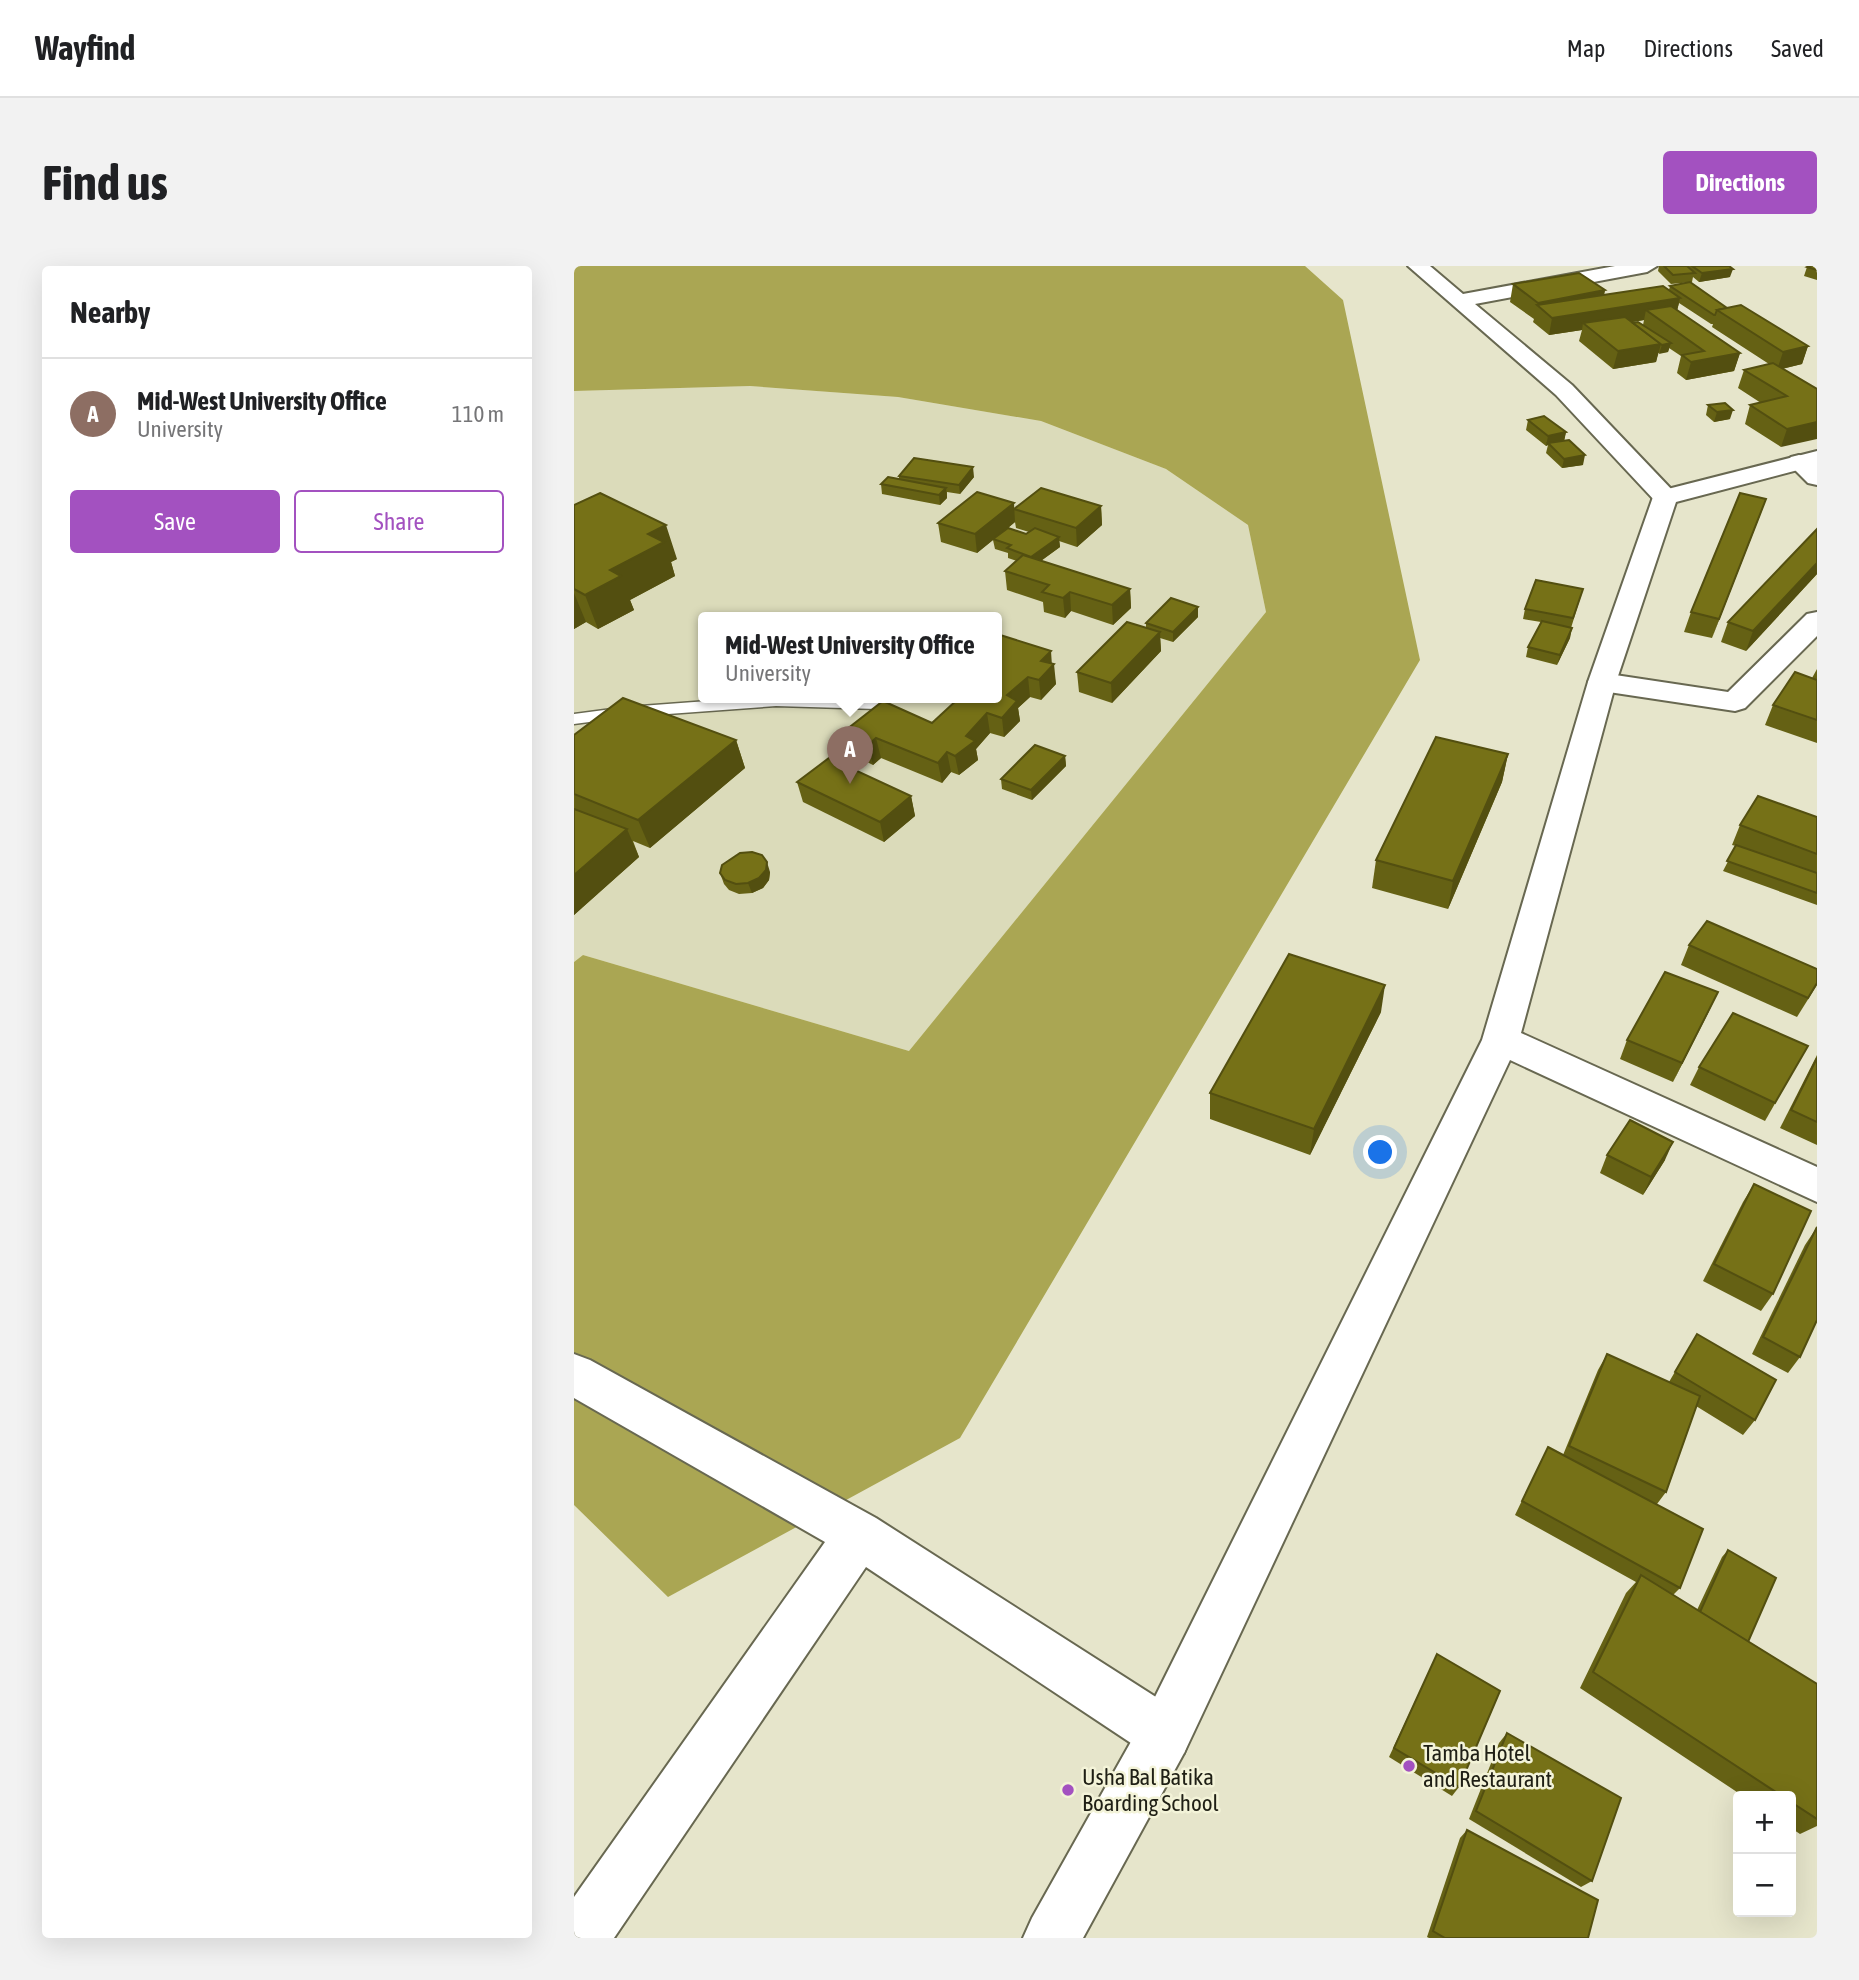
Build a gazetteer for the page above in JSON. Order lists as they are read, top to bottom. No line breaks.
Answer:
{"places":["Tamba Hotel and Restaurant","Usha Bal Batika Boarding School"],"page":{"header":"Wayfind","nav":["Map","Directions","Saved"],"buttons":["Directions",["Save","Share"]],"title":"Find us","heading":"Nearby","list":[{"mark":"A","name":"Mid-West University Office","note":"University","value":"110 m"}],"popup":["Mid-West University Office","University"],"pins":"A","map_buttons":["+","−"]}}
